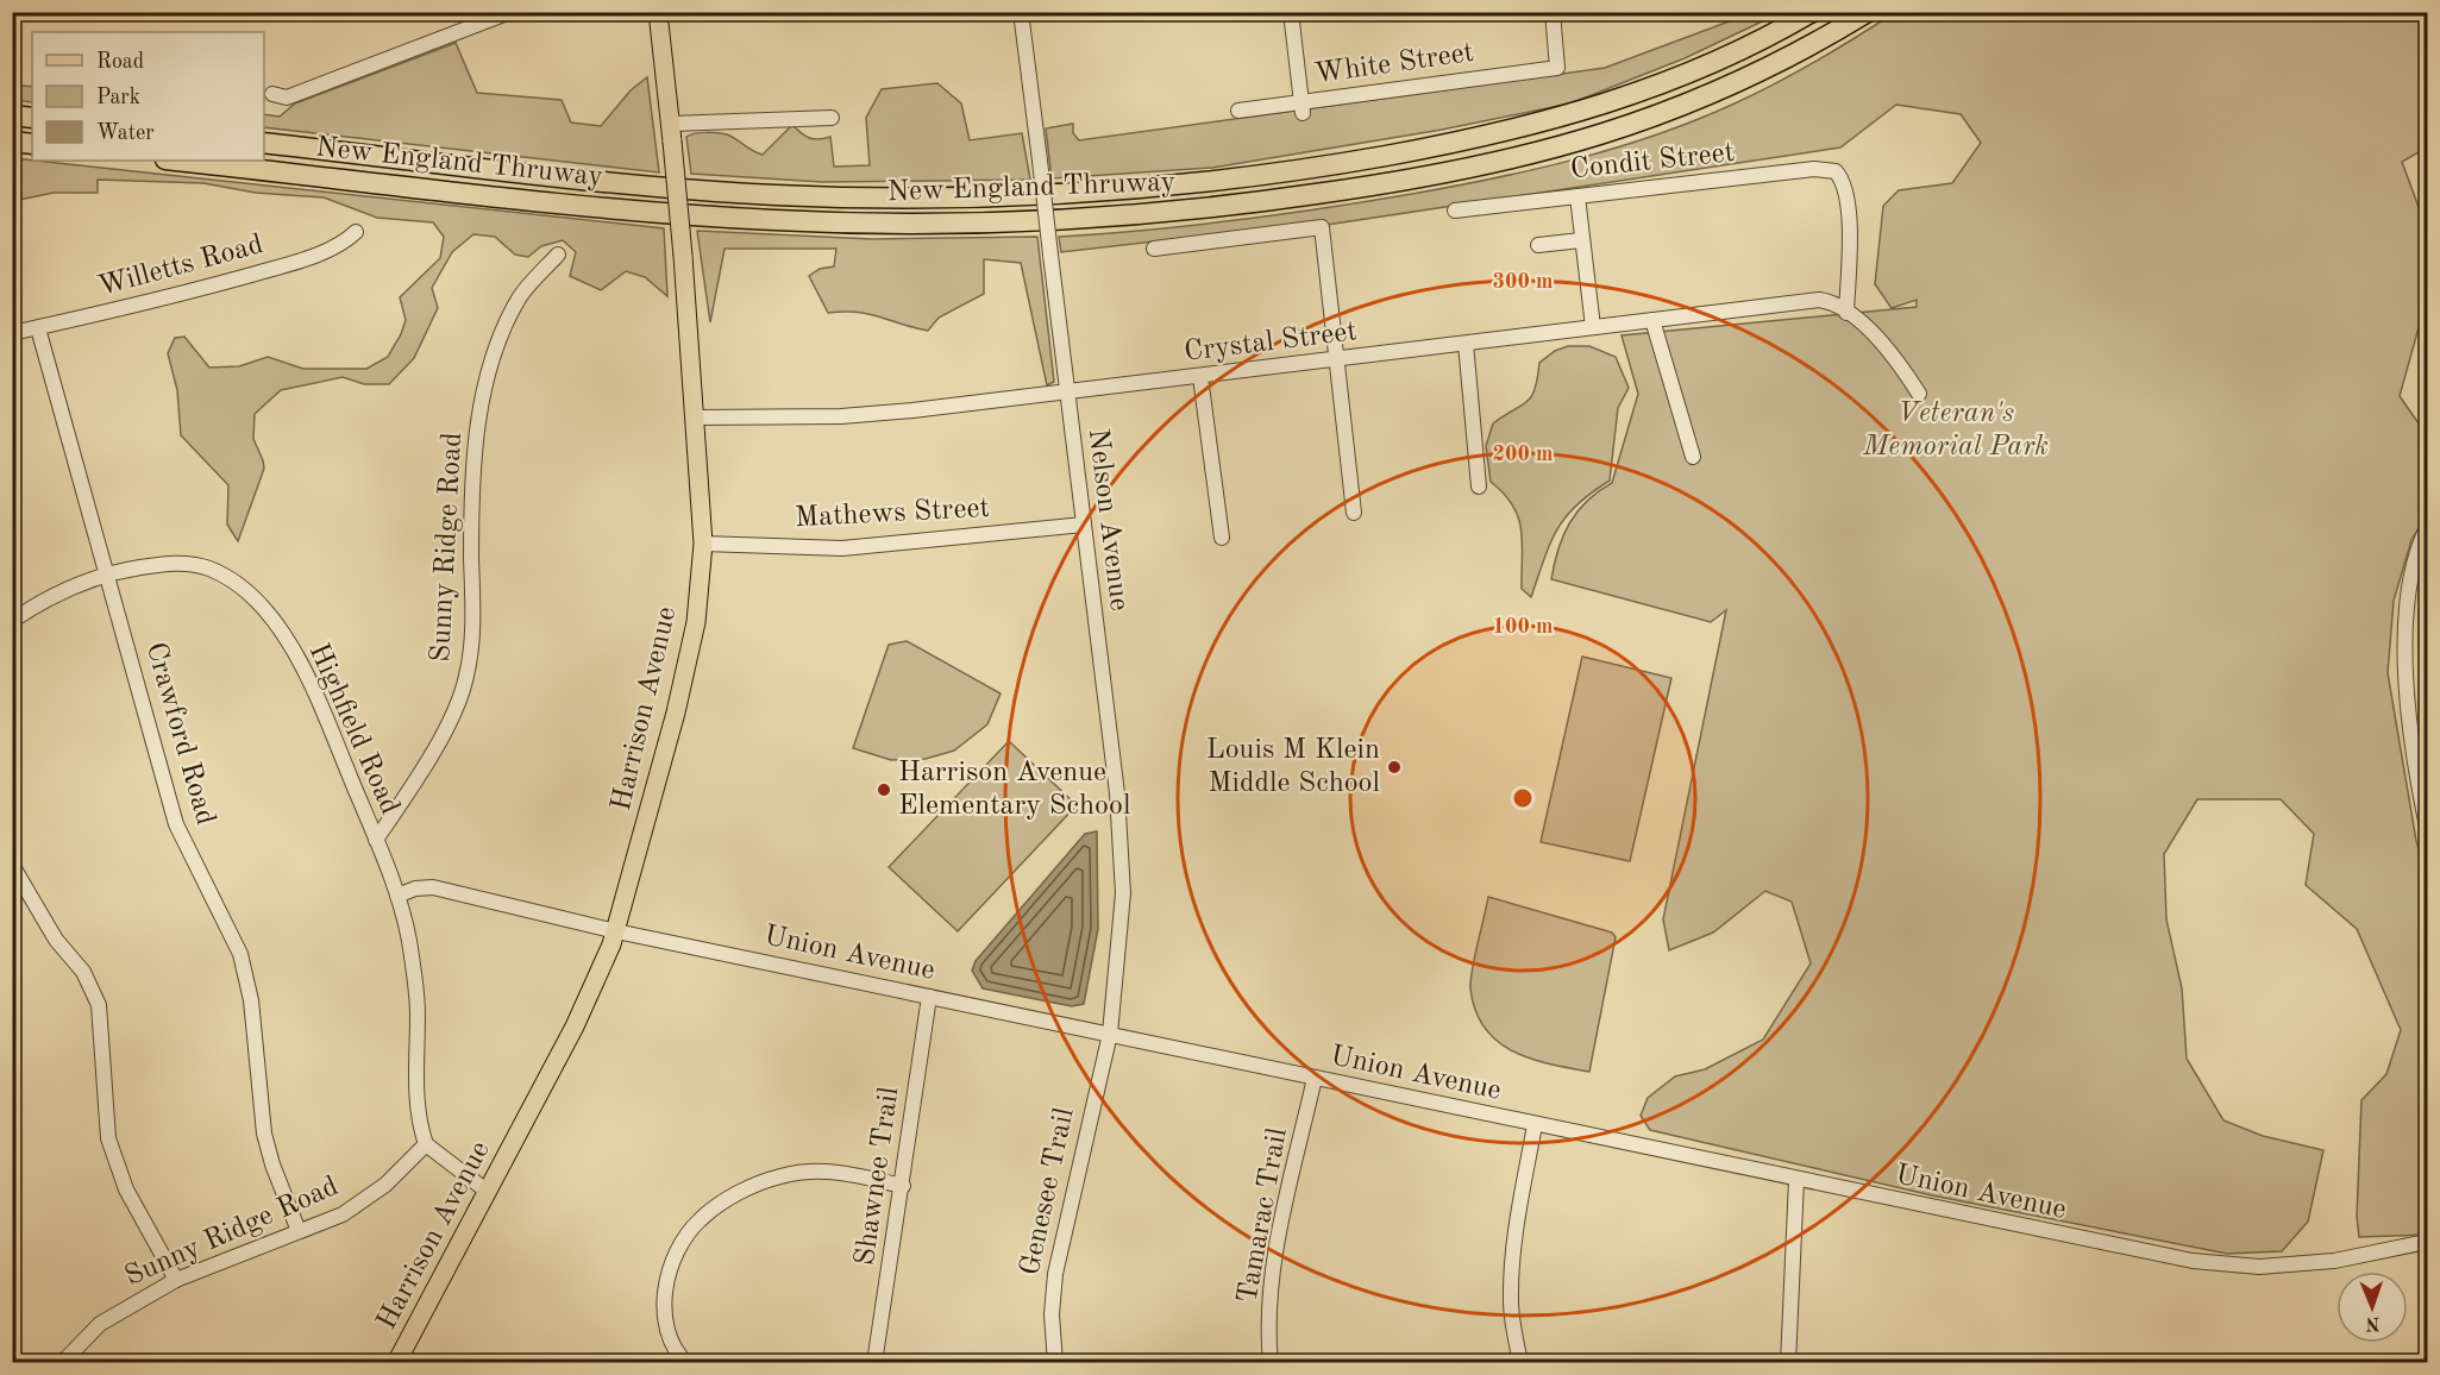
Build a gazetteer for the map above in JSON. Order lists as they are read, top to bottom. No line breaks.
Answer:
{"streets":{"highway":["New England Thruway"],"main road":["Harrison Avenue"],"street":["White Street","Condit Street","Willetts Road","Crystal Street","Mathews Street","Nelson Avenue","Sunny Ridge Road","Highfield Road","Crawford Road","Union Avenue","Shawnee Trail","Genesee Trail","Tamarac Trail"]},"crossings":[["Condit Street","Crystal Street"],["Willetts Road","Crawford Road"],["Crystal Street","Nelson Avenue"],["Crystal Street","Harrison Avenue"],["Mathews Street","Nelson Avenue"],["Mathews Street","Harrison Avenue"],["Nelson Avenue","Union Avenue"],["Nelson Avenue","Genesee Trail"],["Sunny Ridge Road","Highfield Road"],["Sunny Ridge Road","Crawford Road"],["Harrison Avenue","Union Avenue"],["Highfield Road","Crawford Road"],["Highfield Road","Union Avenue"],["Union Avenue","Shawnee Trail"],["Union Avenue","Genesee Trail"],["Union Avenue","Tamarac Trail"]],"parks":["Veteran's Memorial Park"],"places":["Louis M Klein Middle School","Harrison Avenue Elementary School"],"legend":["Road","Park","Water"],"north":"bottom","rings":["300 m","200 m","100 m"]}
